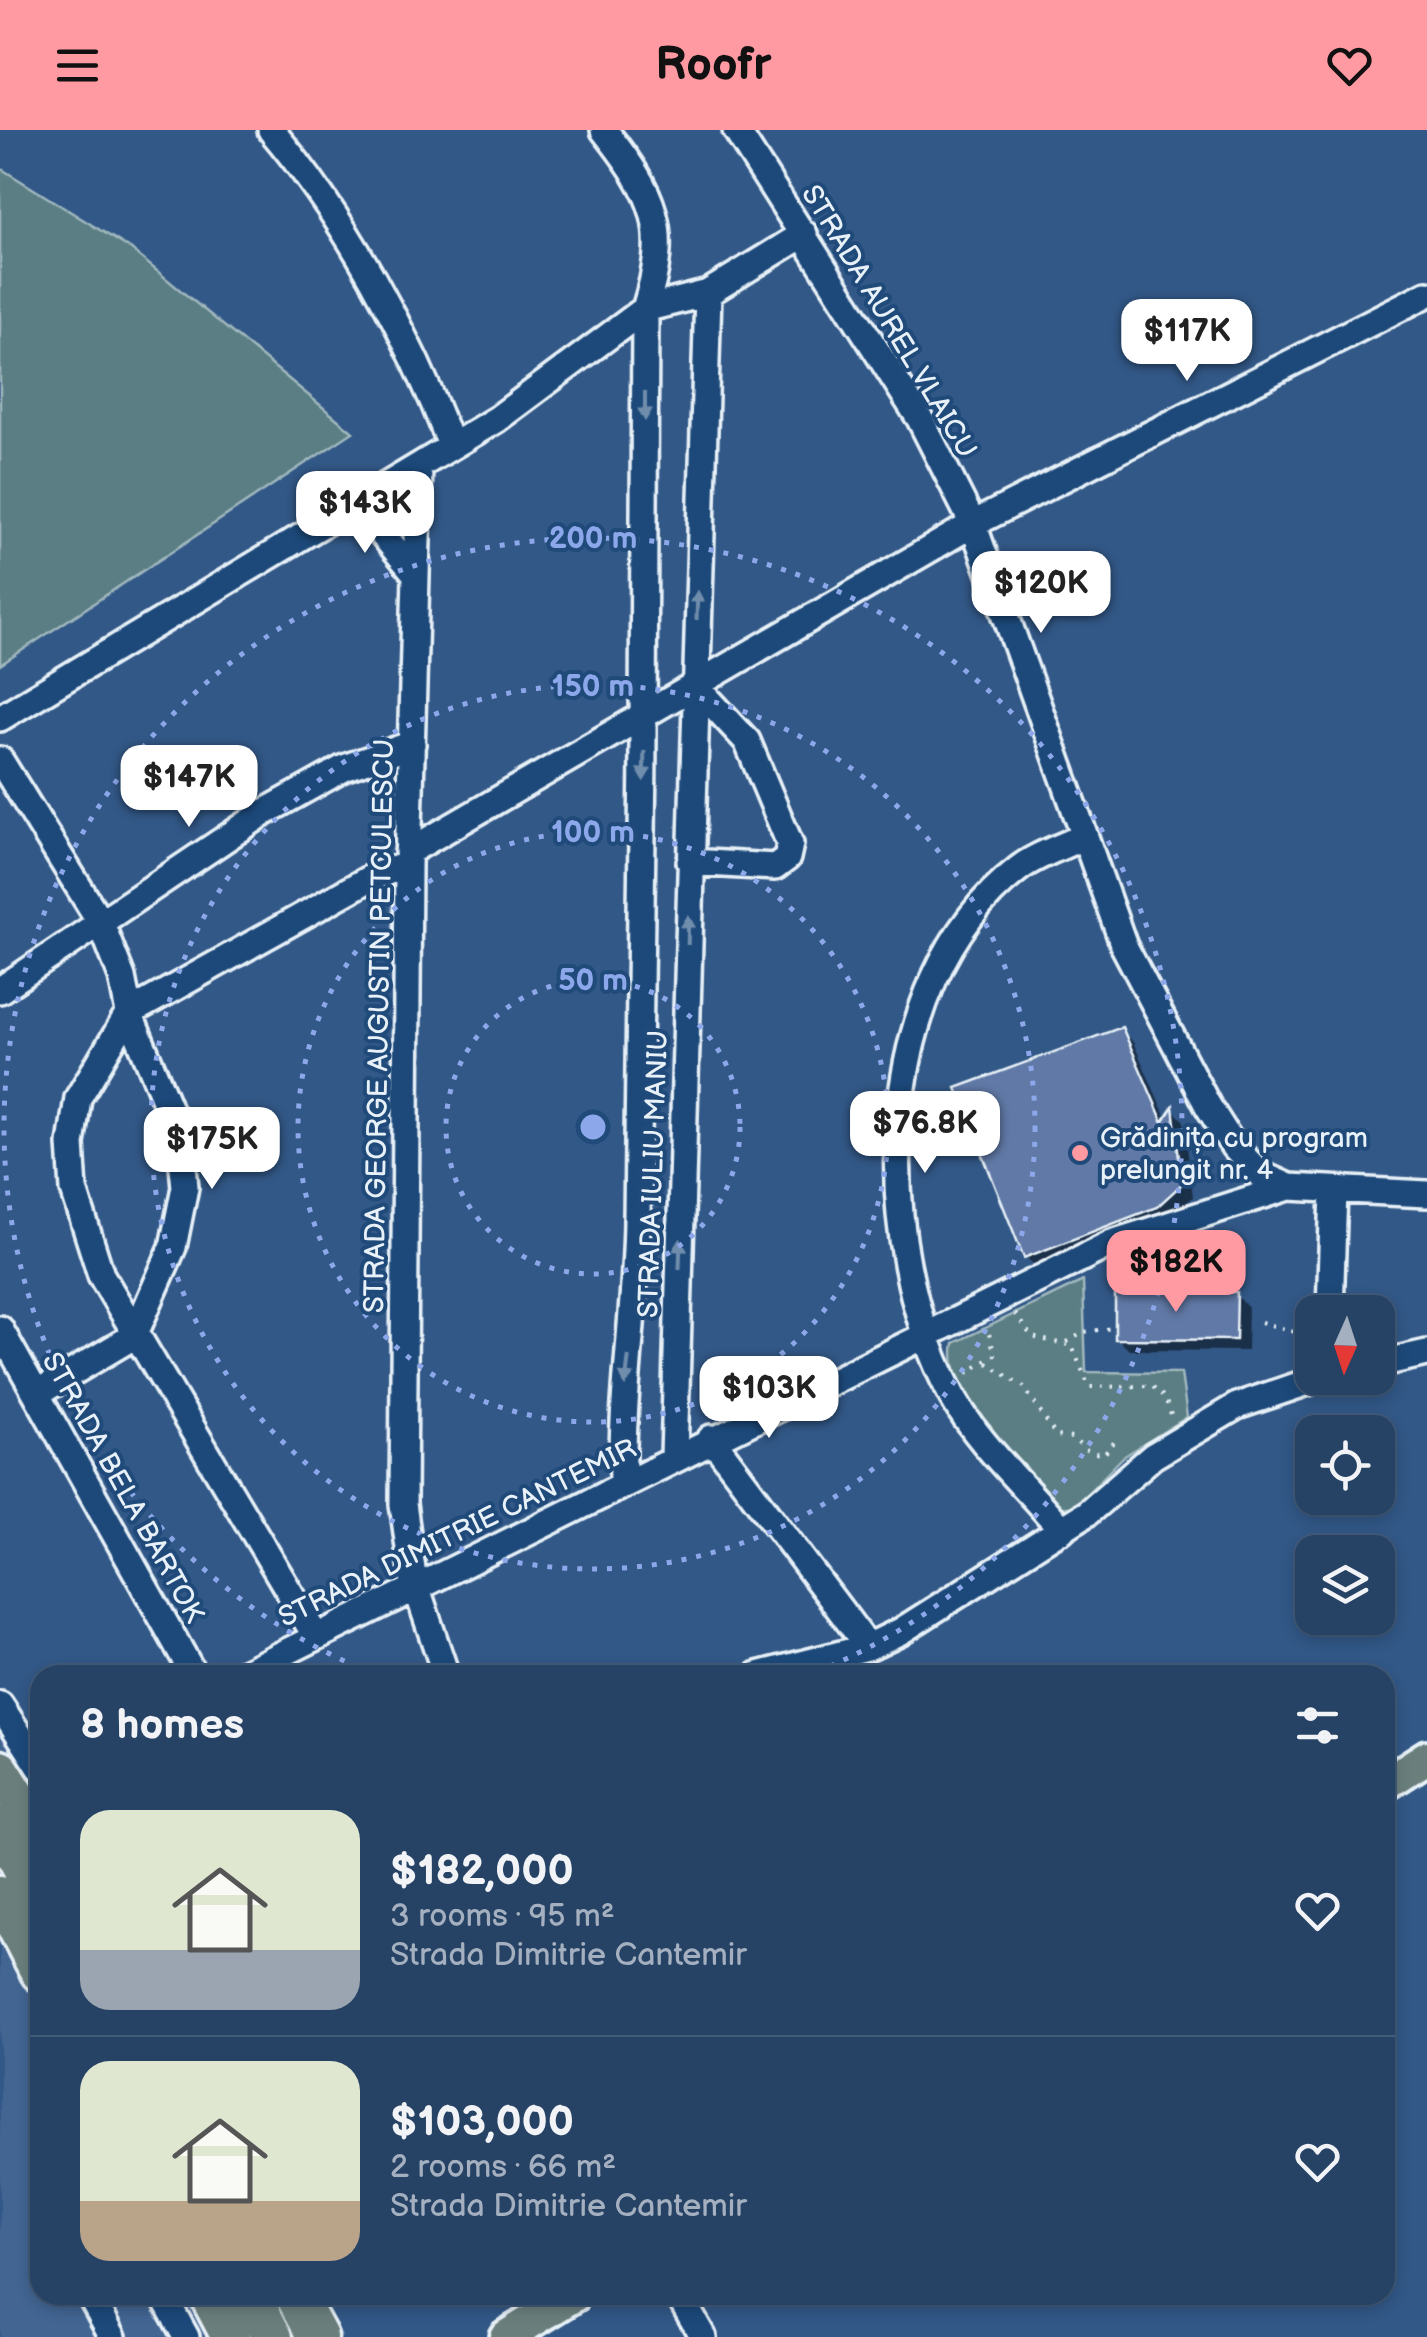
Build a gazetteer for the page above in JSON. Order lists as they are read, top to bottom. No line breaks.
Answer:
{"streets":{"street":["STRADA AUREL VLAICU","STRADA GEORGE AUGUSTIN PETCULESCU","STRADA IULIU MANIU","STRADA BELA BARTOK","STRADA DIMITRIE CANTEMIR"]},"crossings":[["STRADA AUREL VLAICU","STRADA DIMITRIE CANTEMIR"],["STRADA GEORGE AUGUSTIN PETCULESCU","STRADA DIMITRIE CANTEMIR"],["STRADA IULIU MANIU","STRADA DIMITRIE CANTEMIR"]],"places":["Grădinița cu program prelungit nr. 4"],"north":"bottom","page":{"header":"Roofr","price":["$117K","$143K","$120K","$147K","$76.8K","$175K","$182K","$103K"],"heading":"8 homes","list":[{"name":"$182,000","note":"3 rooms · 95 m² · Strada Dimitrie Cantemir"},{"name":"$103,000","note":"2 rooms · 66 m² · Strada Dimitrie Cantemir"}]},"rings":["200 m","150 m","100 m","50 m"]}
